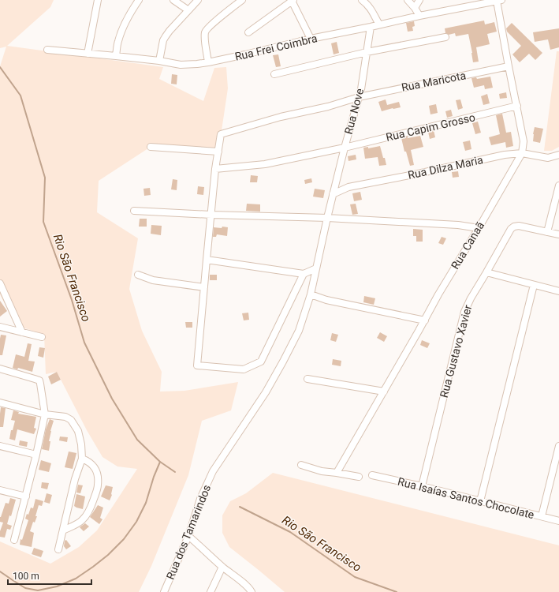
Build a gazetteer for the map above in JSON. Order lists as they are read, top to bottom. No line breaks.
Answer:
{"streets":{"street":["Rua Frei Coimbra","Rua Maricota","Rua Nove","Rua Capim Grosso","Rua Dilza Maria","Rua Canaã","Rua Gustavo Xavier","Rua Isaías Santos Chocolate","Rua dos Tamarindos"]},"crossings":[["Rua Frei Coimbra","Rua Nove"],["Rua Frei Coimbra","Rua Canaã"],["Rua Maricota","Rua Nove"],["Rua Maricota","Rua Canaã"],["Rua Nove","Rua Capim Grosso"],["Rua Nove","Rua Dilza Maria"],["Rua Nove","Rua dos Tamarindos"],["Rua Capim Grosso","Rua Canaã"],["Rua Dilza Maria","Rua Canaã"],["Rua Gustavo Xavier","Rua Isaías Santos Chocolate"]],"water":["Rio São Francisco"],"scale_bar":"100 m"}
